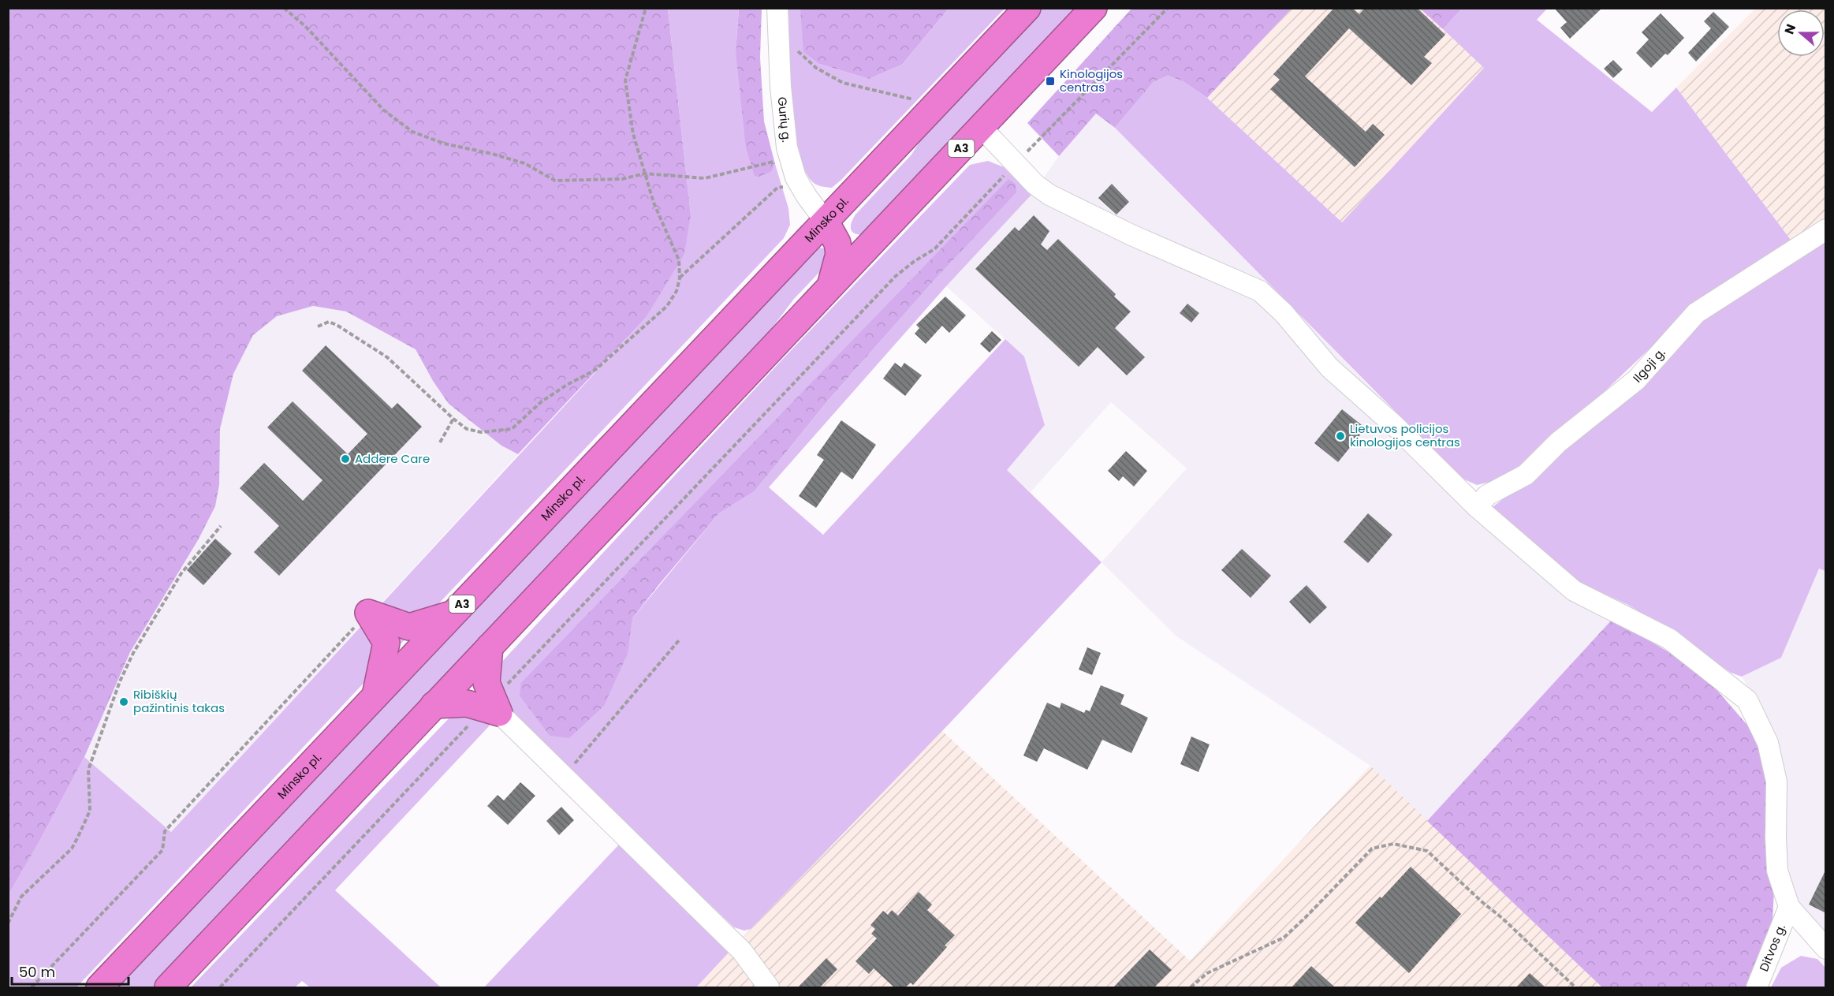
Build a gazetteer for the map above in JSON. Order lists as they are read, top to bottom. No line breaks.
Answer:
{"streets":{"highway":["A3","Minsko pl."],"street":["Gurių g.","Ilgoji g.","Ditvos g."]},"crossings":[["Gurių g.","Minsko pl."]],"places":{"transit":["Kinologijos centras"],"other":["Lietuvos policijos kinologijos centras","Addere Care","Ribiškių pažintinis takas"]},"scale_bar":"50 m","north":"left"}
